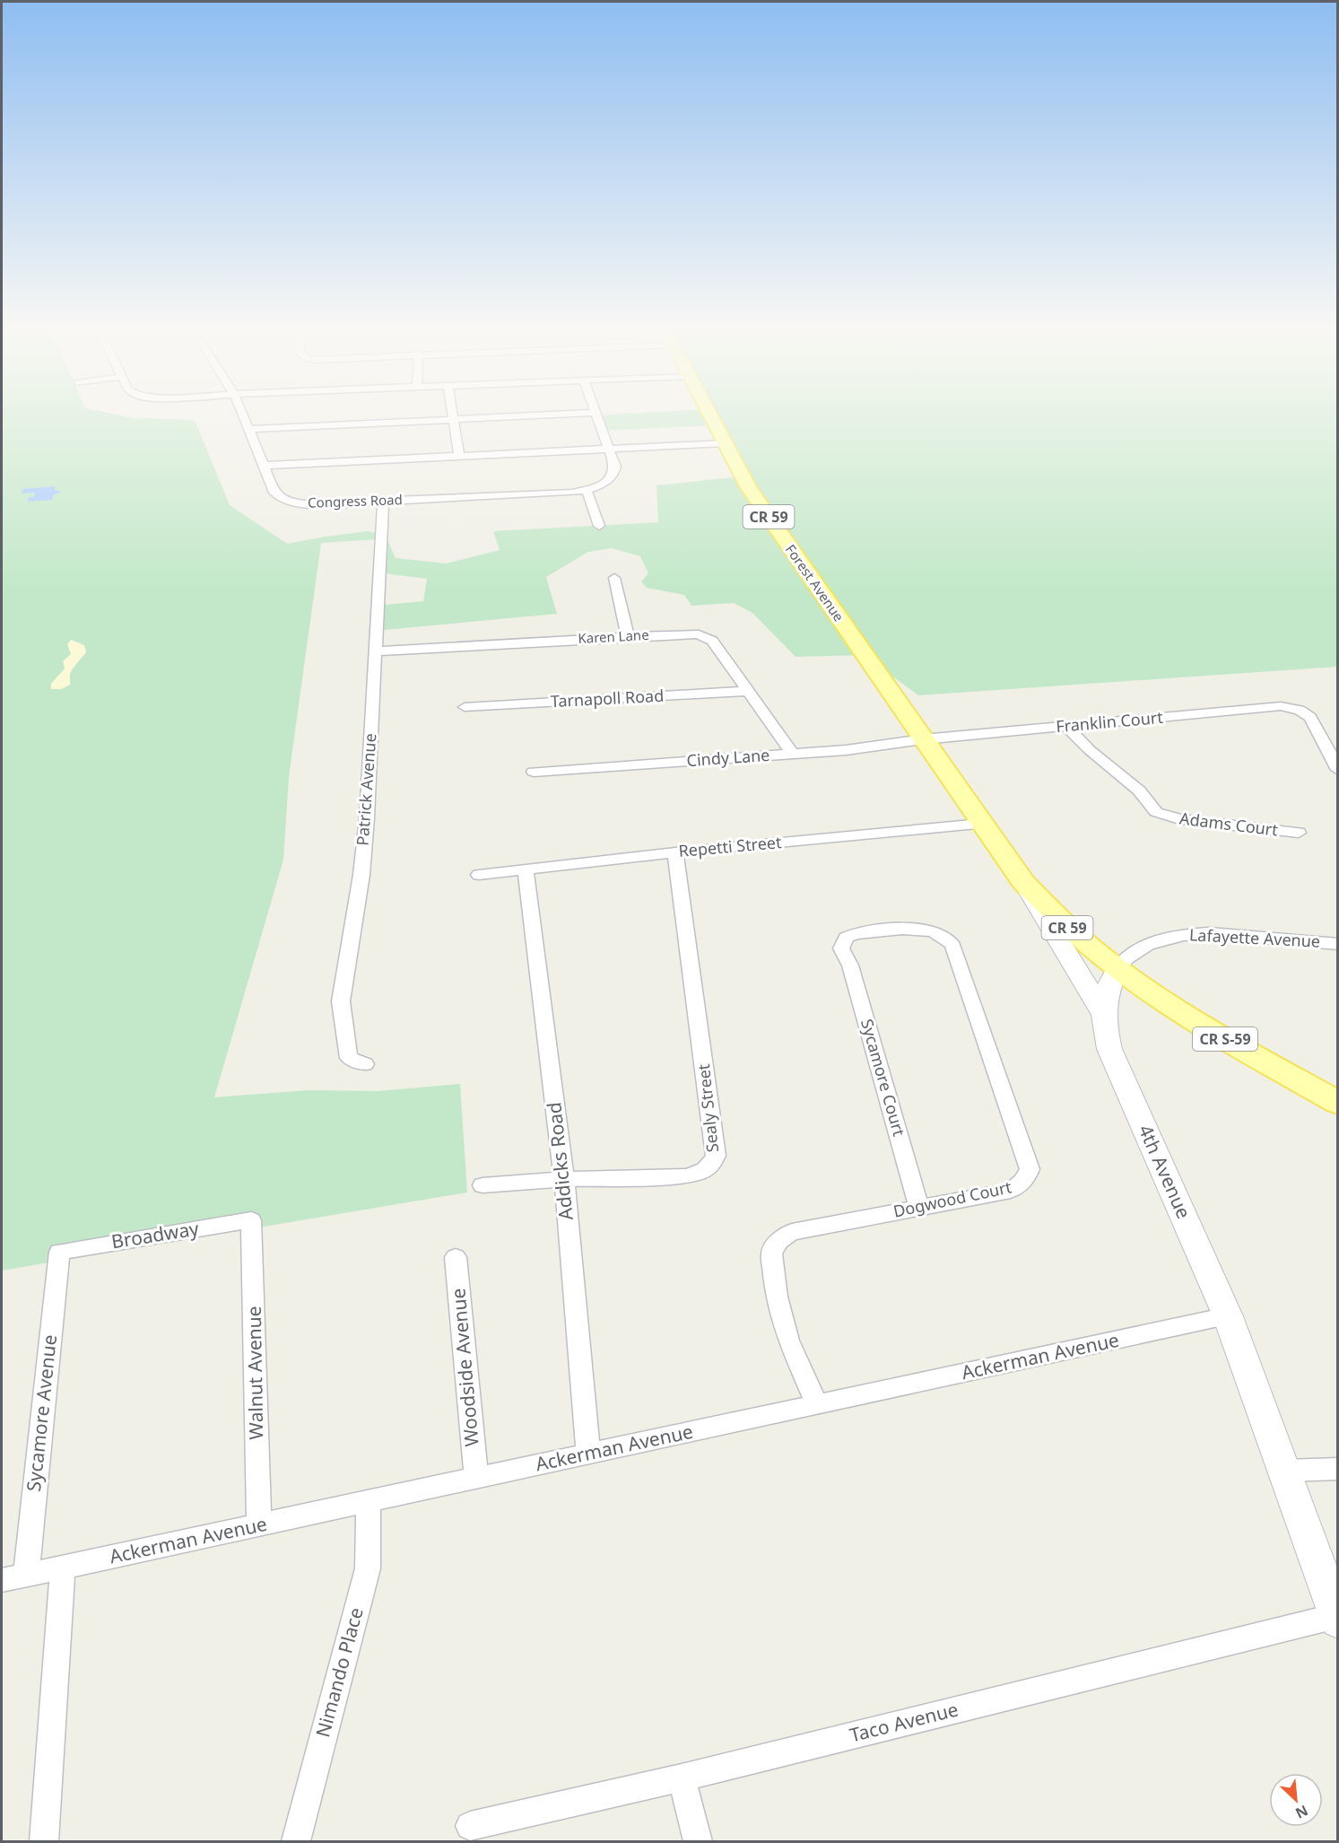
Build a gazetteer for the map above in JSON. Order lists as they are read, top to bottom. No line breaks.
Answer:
{"streets":{"main road":["CR 59","Forest Avenue","CR S-59","4th Avenue"],"street":["Congress Road","Karen Lane","Tarnapoll Road","Franklin Court","Cindy Lane","Patrick Avenue","Adams Court","Repetti Street","Lafayette Avenue","Sycamore Court","Sealy Street","Addicks Road","Dogwood Court","Broadway","Ackerman Avenue","Woodside Avenue","Walnut Avenue","Sycamore Avenue","Nimando Place","Taco Avenue"]},"crossings":[["Congress Road","Patrick Avenue"],["CR 59","Forest Avenue"],["CR 59","Franklin Court"],["CR 59","Cindy Lane"],["CR 59","Repetti Street"],["CR 59","Lafayette Avenue"],["CR 59","CR S-59"],["CR 59","4th Avenue"],["Forest Avenue","Franklin Court"],["Forest Avenue","Cindy Lane"],["Karen Lane","Tarnapoll Road"],["Karen Lane","Cindy Lane"],["Karen Lane","Patrick Avenue"],["Franklin Court","Cindy Lane"],["Franklin Court","Adams Court"],["Repetti Street","Sealy Street"],["Repetti Street","Addicks Road"],["Lafayette Avenue","CR S-59"],["Lafayette Avenue","4th Avenue"],["CR S-59","4th Avenue"],["Sycamore Court","Dogwood Court"],["Sealy Street","Addicks Road"],["Addicks Road","Ackerman Avenue"],["4th Avenue","Ackerman Avenue"],["4th Avenue","Taco Avenue"],["Dogwood Court","Ackerman Avenue"],["Broadway","Walnut Avenue"],["Broadway","Sycamore Avenue"],["Ackerman Avenue","Woodside Avenue"],["Ackerman Avenue","Walnut Avenue"],["Ackerman Avenue","Sycamore Avenue"],["Ackerman Avenue","Nimando Place"]],"north":"bottom right"}
